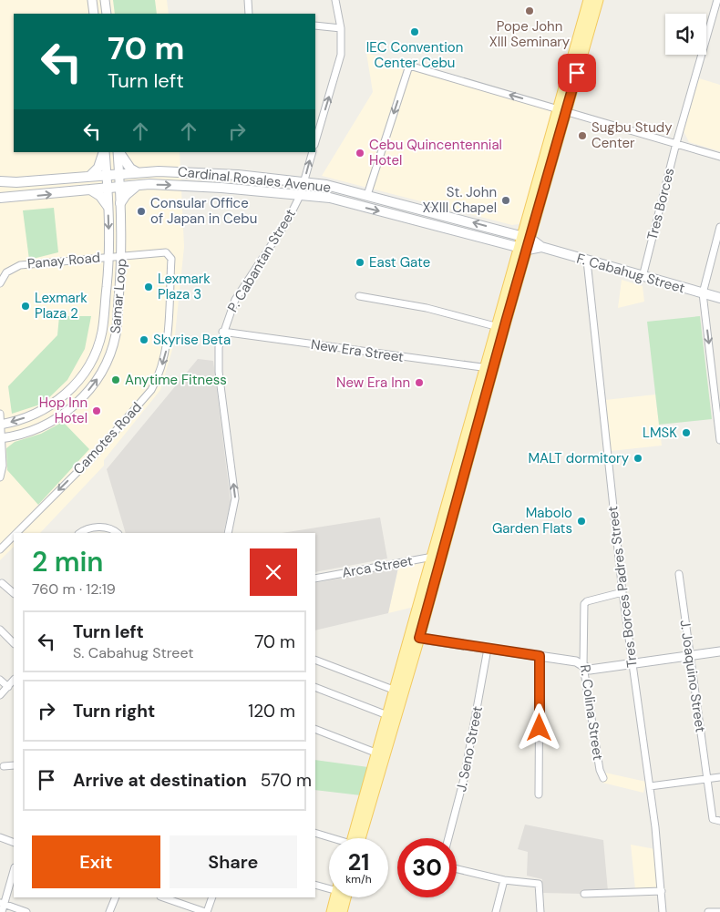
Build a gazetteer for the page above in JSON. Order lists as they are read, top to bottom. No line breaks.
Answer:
{"streets":{"main road":["Cardinal Rosales Avenue","F. Cabahug Street"],"street":["Tres Borces","Panay Road","P. Cabantan Street","Samar Loop","New Era Street","Camotes Road","Arca Street","Tres Borces Padres Street","J. Joaquino Street","R. Colina Street","J. Seno Street"]},"crossings":[["Cardinal Rosales Avenue","P. Cabantan Street"],["Cardinal Rosales Avenue","F. Cabahug Street"],["Cardinal Rosales Avenue","Samar Loop"],["Tres Borces","F. Cabahug Street"],["Panay Road","Samar Loop"],["Panay Road","Camotes Road"],["P. Cabantan Street","New Era Street"],["F. Cabahug Street","Tres Borces Padres Street"],["Samar Loop","Camotes Road"],["Tres Borces Padres Street","R. Colina Street"]],"one_way":["P. Cabantan Street"],"places":["Pope John XIII Seminary","IEC Convention Center Cebu","Sugbu Study Center","Cebu Quincentennial Hotel","St. John XXIII Chapel","Consular Office of Japan in Cebu","East Gate","Lexmark Plaza 3","Lexmark Plaza 2","Skyrise Beta","Anytime Fitness","New Era Inn","Hop Inn Hotel","LMSK","MALT dormitory","Mabolo Garden Flats"],"page":{"turn":["70 m","Turn left"],"heading":["2 min","760 m · 12:19"],"list":[{"name":"Turn left","note":"S. Cabahug Street","value":"70 m"},{"name":"Turn right","value":"120 m"},{"name":"Arrive at destination","value":"570 m"}],"buttons":["Exit","Share"],"speed":"21 km/h","limit":"30"}}
